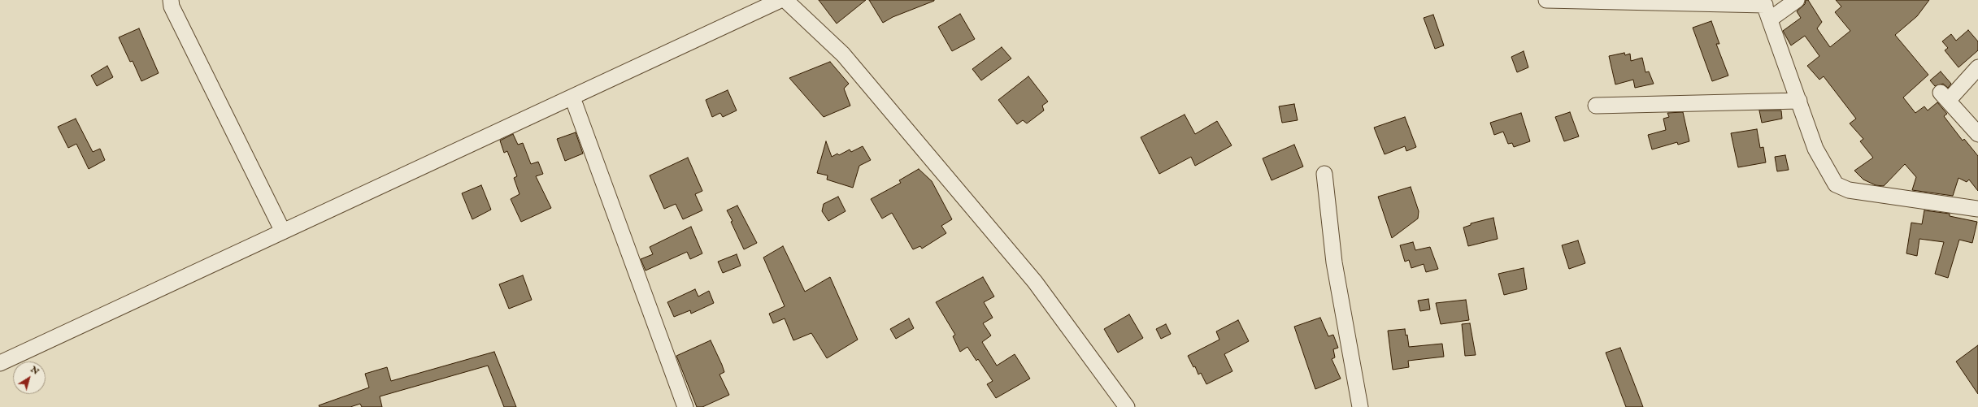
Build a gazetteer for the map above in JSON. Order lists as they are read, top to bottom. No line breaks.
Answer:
{"north":"top right"}
